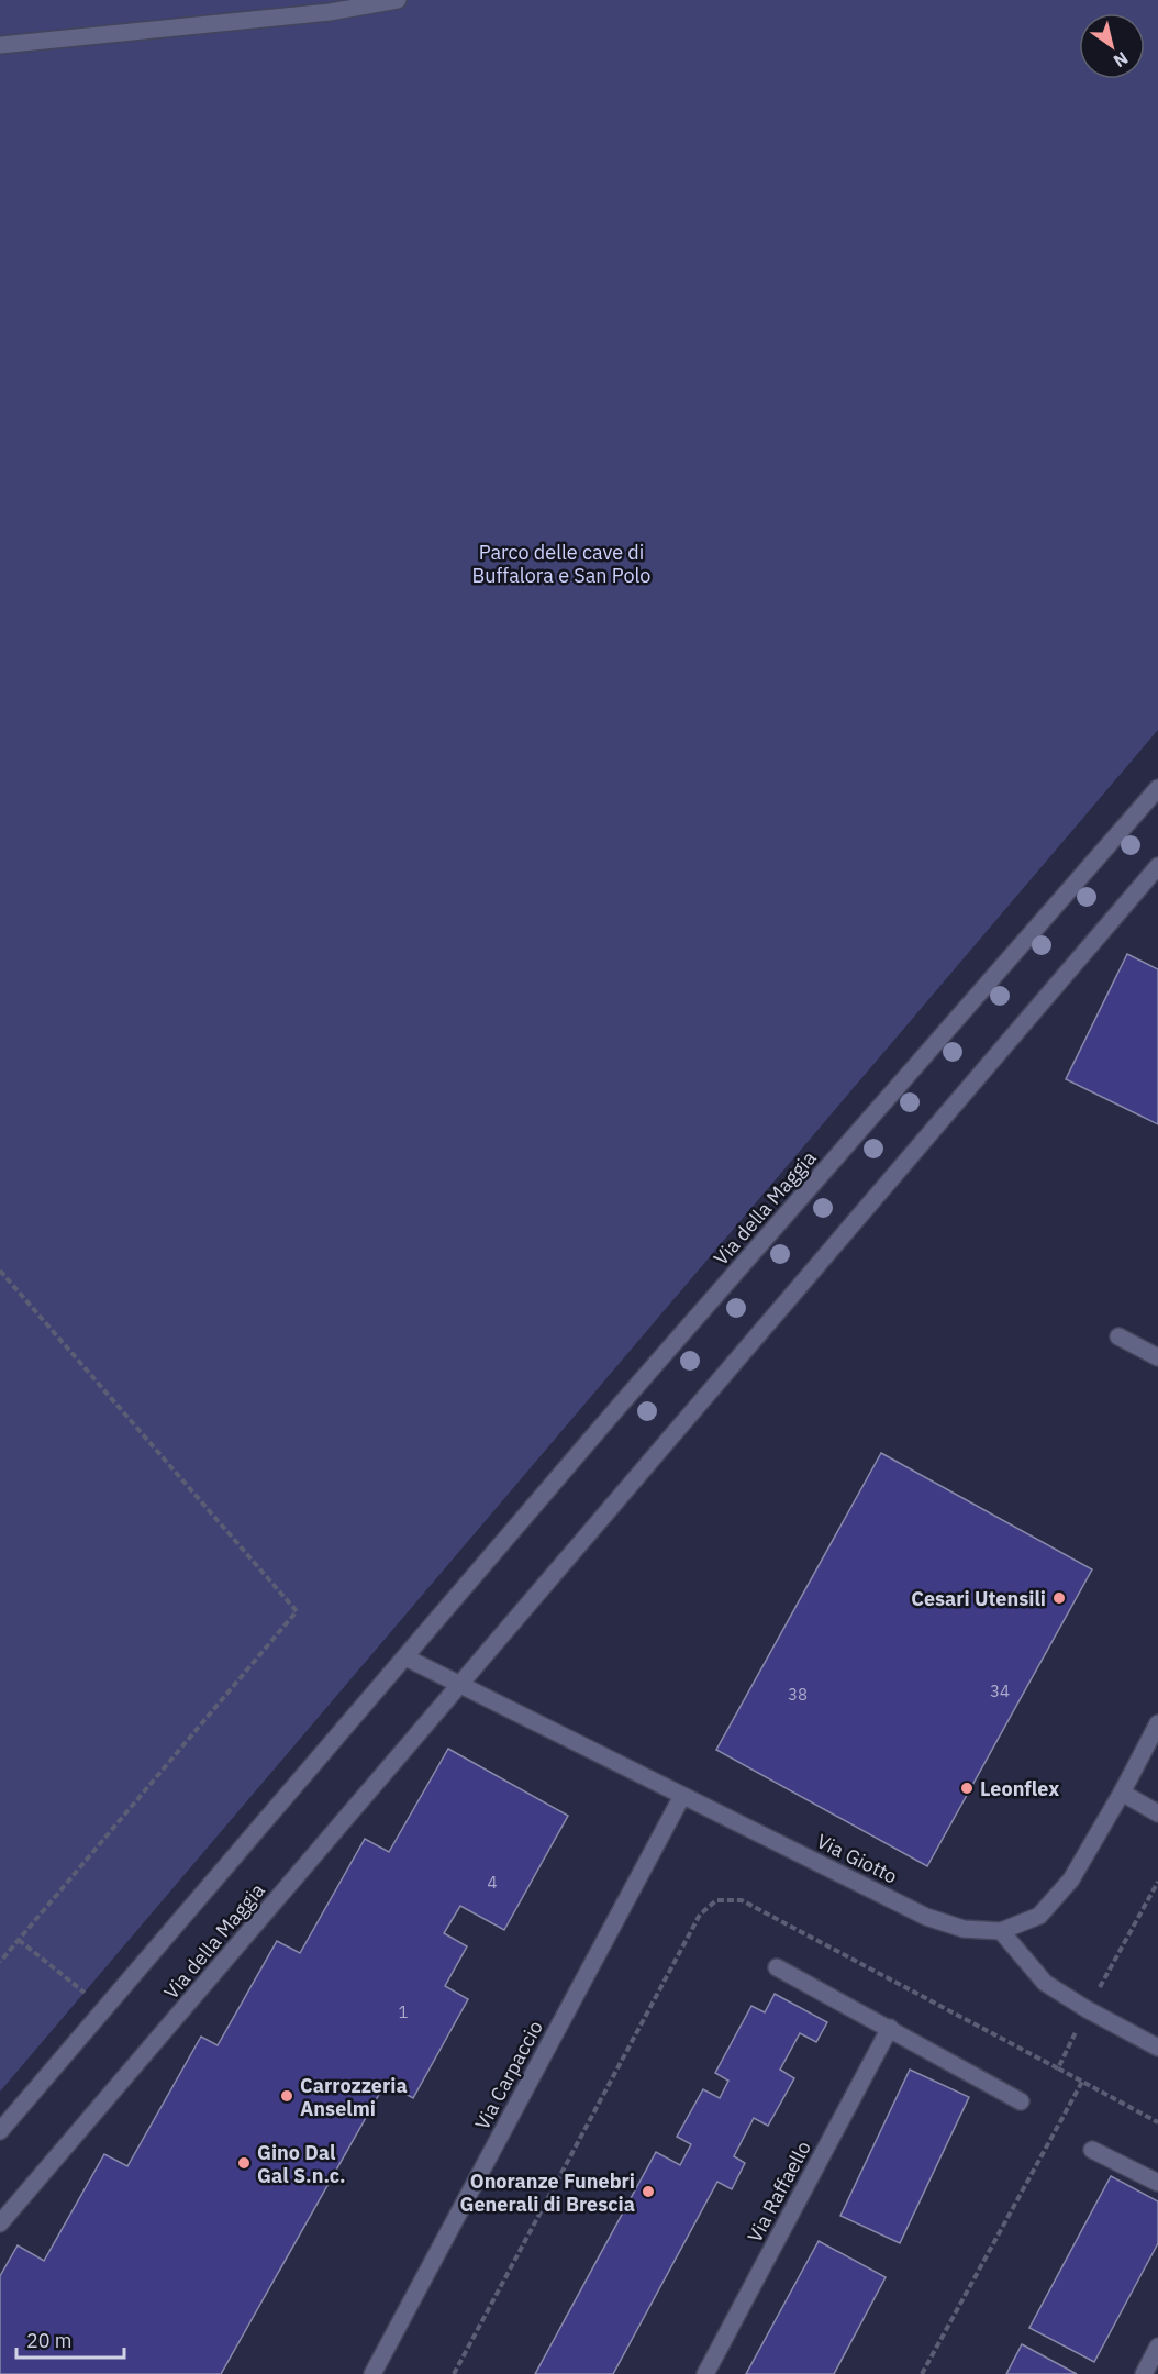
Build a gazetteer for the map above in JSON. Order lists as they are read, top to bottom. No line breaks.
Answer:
{"streets":{"street":["Via della Maggia","Via Giotto","Via Carpaccio","Via Raffaello"]},"crossings":[["Via della Maggia","Via Giotto"],["Via Giotto","Via Carpaccio"]],"parks":["Parco delle cave di Buffalora e San Polo"],"places":["Cesari Utensili","Leonflex","Carrozzeria Anselmi","Gino Dal Gal S.n.c.","Onoranze Funebri Generali di Brescia"],"house_numbers":["34","38","4","1"],"scale_bar":"20 m","north":"bottom right"}
